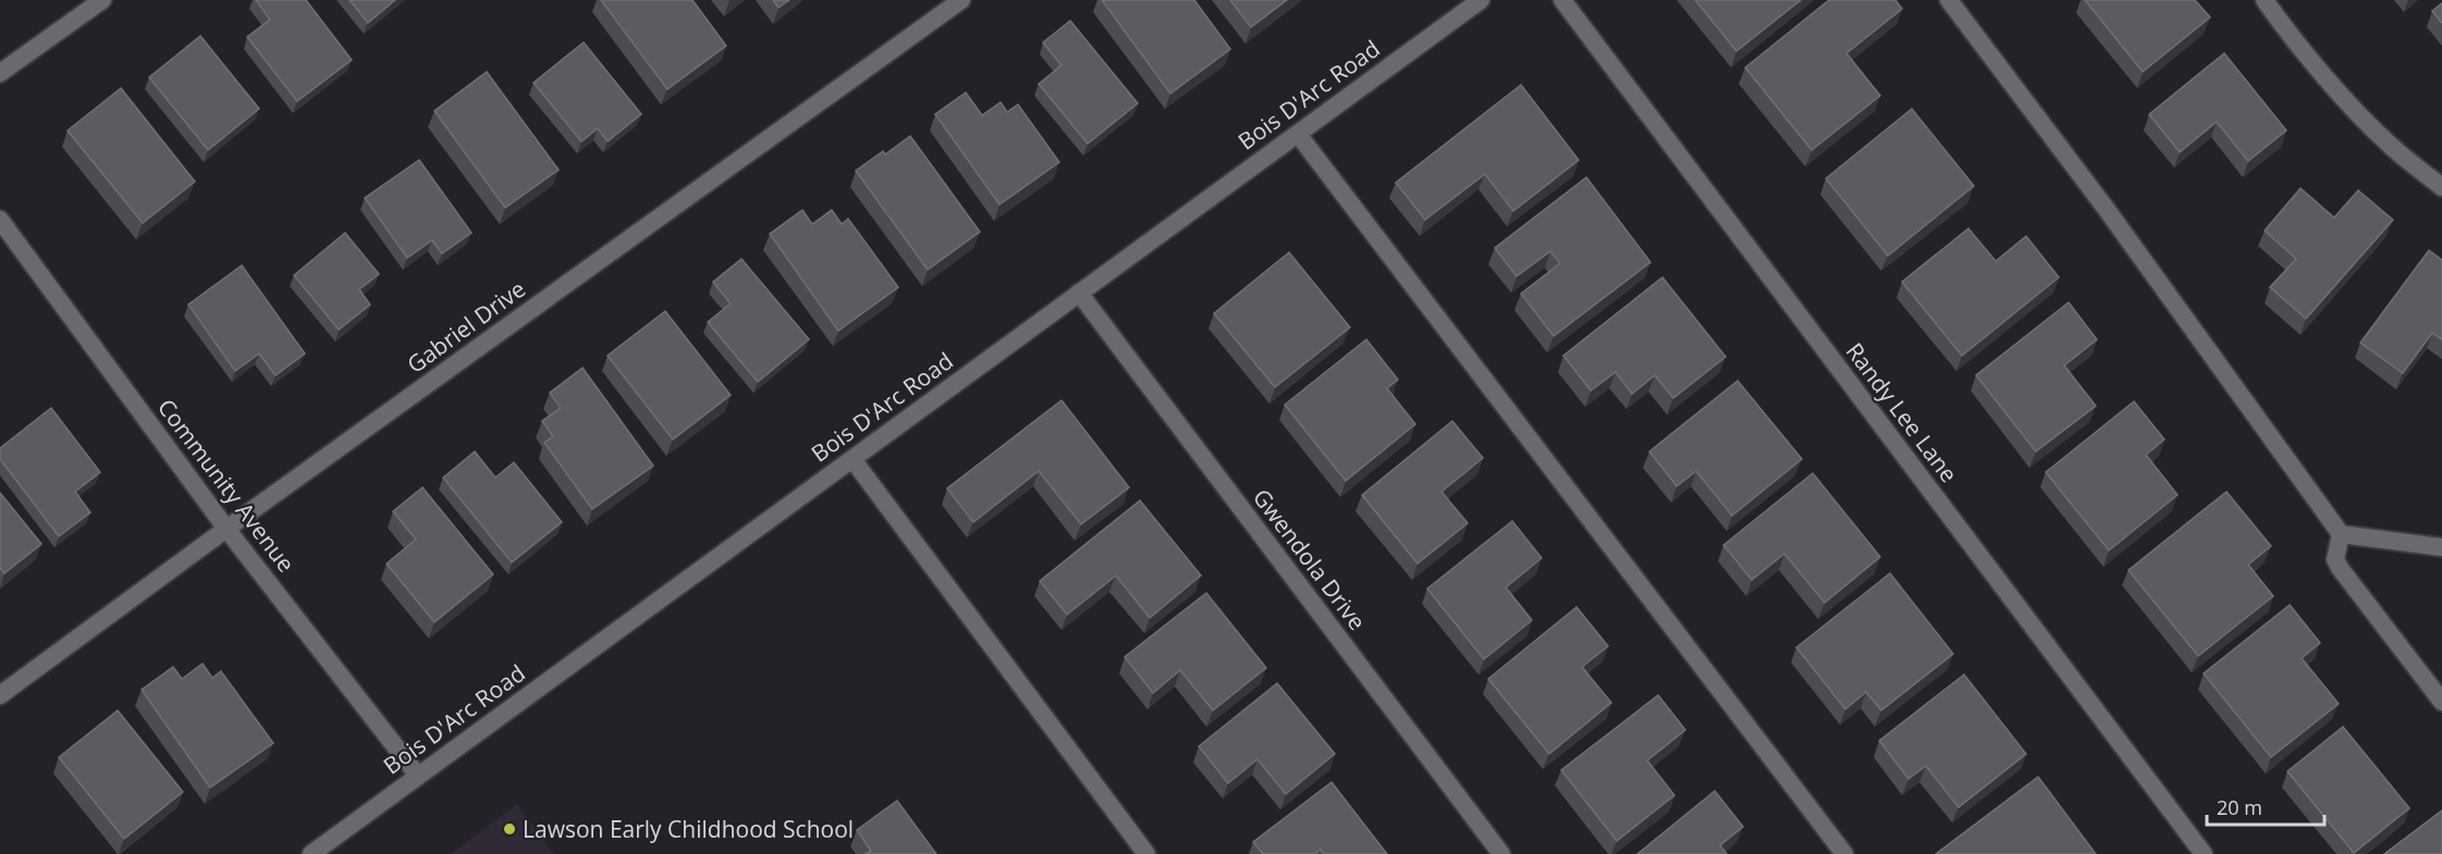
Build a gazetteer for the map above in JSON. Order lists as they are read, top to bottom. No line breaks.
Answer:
{"streets":{"street":["Bois D'Arc Road","Gabriel Drive","Randy Lee Lane","Community Avenue","Gwendola Drive"]},"crossings":[["Bois D'Arc Road","Community Avenue"],["Bois D'Arc Road","Gwendola Drive"],["Gabriel Drive","Community Avenue"]],"places":["Lawson Early Childhood School"],"scale_bar":"20 m"}
